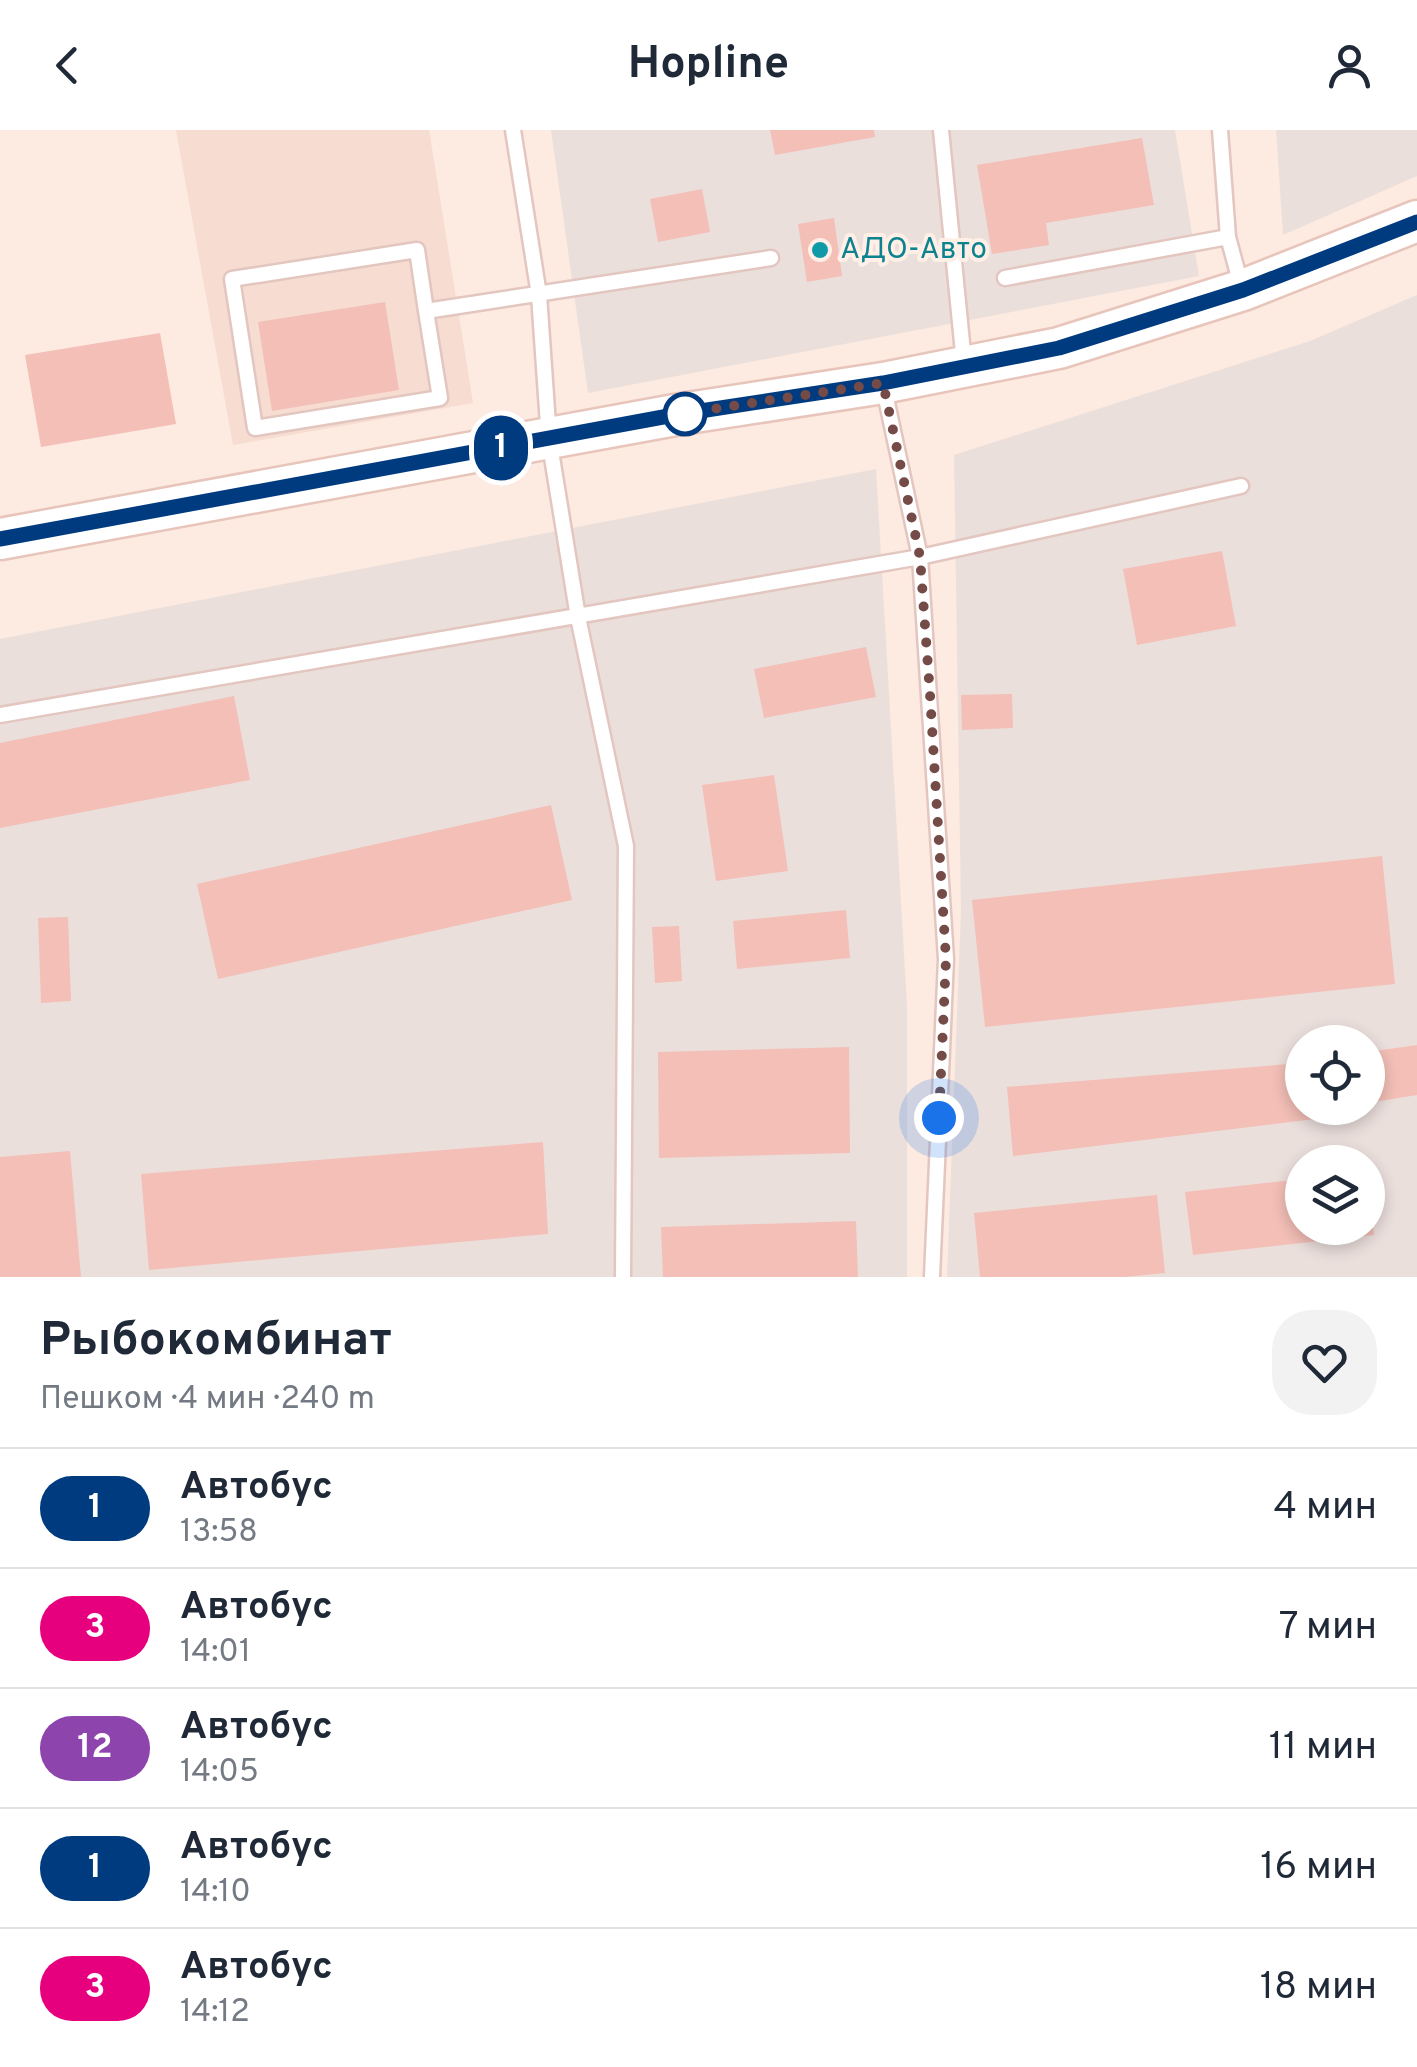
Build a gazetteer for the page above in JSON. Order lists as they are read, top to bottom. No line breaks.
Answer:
{"places":["АДО-Авто"],"lines":["bus line 1"],"page":{"header":"Hopline","on_map":"1","heading":["Рыбокомбинат","Пешком · 4 мин · 240 m"],"list":[{"mark":"1","name":"Автобус","note":"13:58","value":"4 мин"},{"mark":"3","name":"Автобус","note":"14:01","value":"7 мин"},{"mark":"12","name":"Автобус","note":"14:05","value":"11 мин"},{"mark":"1","name":"Автобус","note":"14:10","value":"16 мин"},{"mark":"3","name":"Автобус","note":"14:12","value":"18 мин"}]}}
